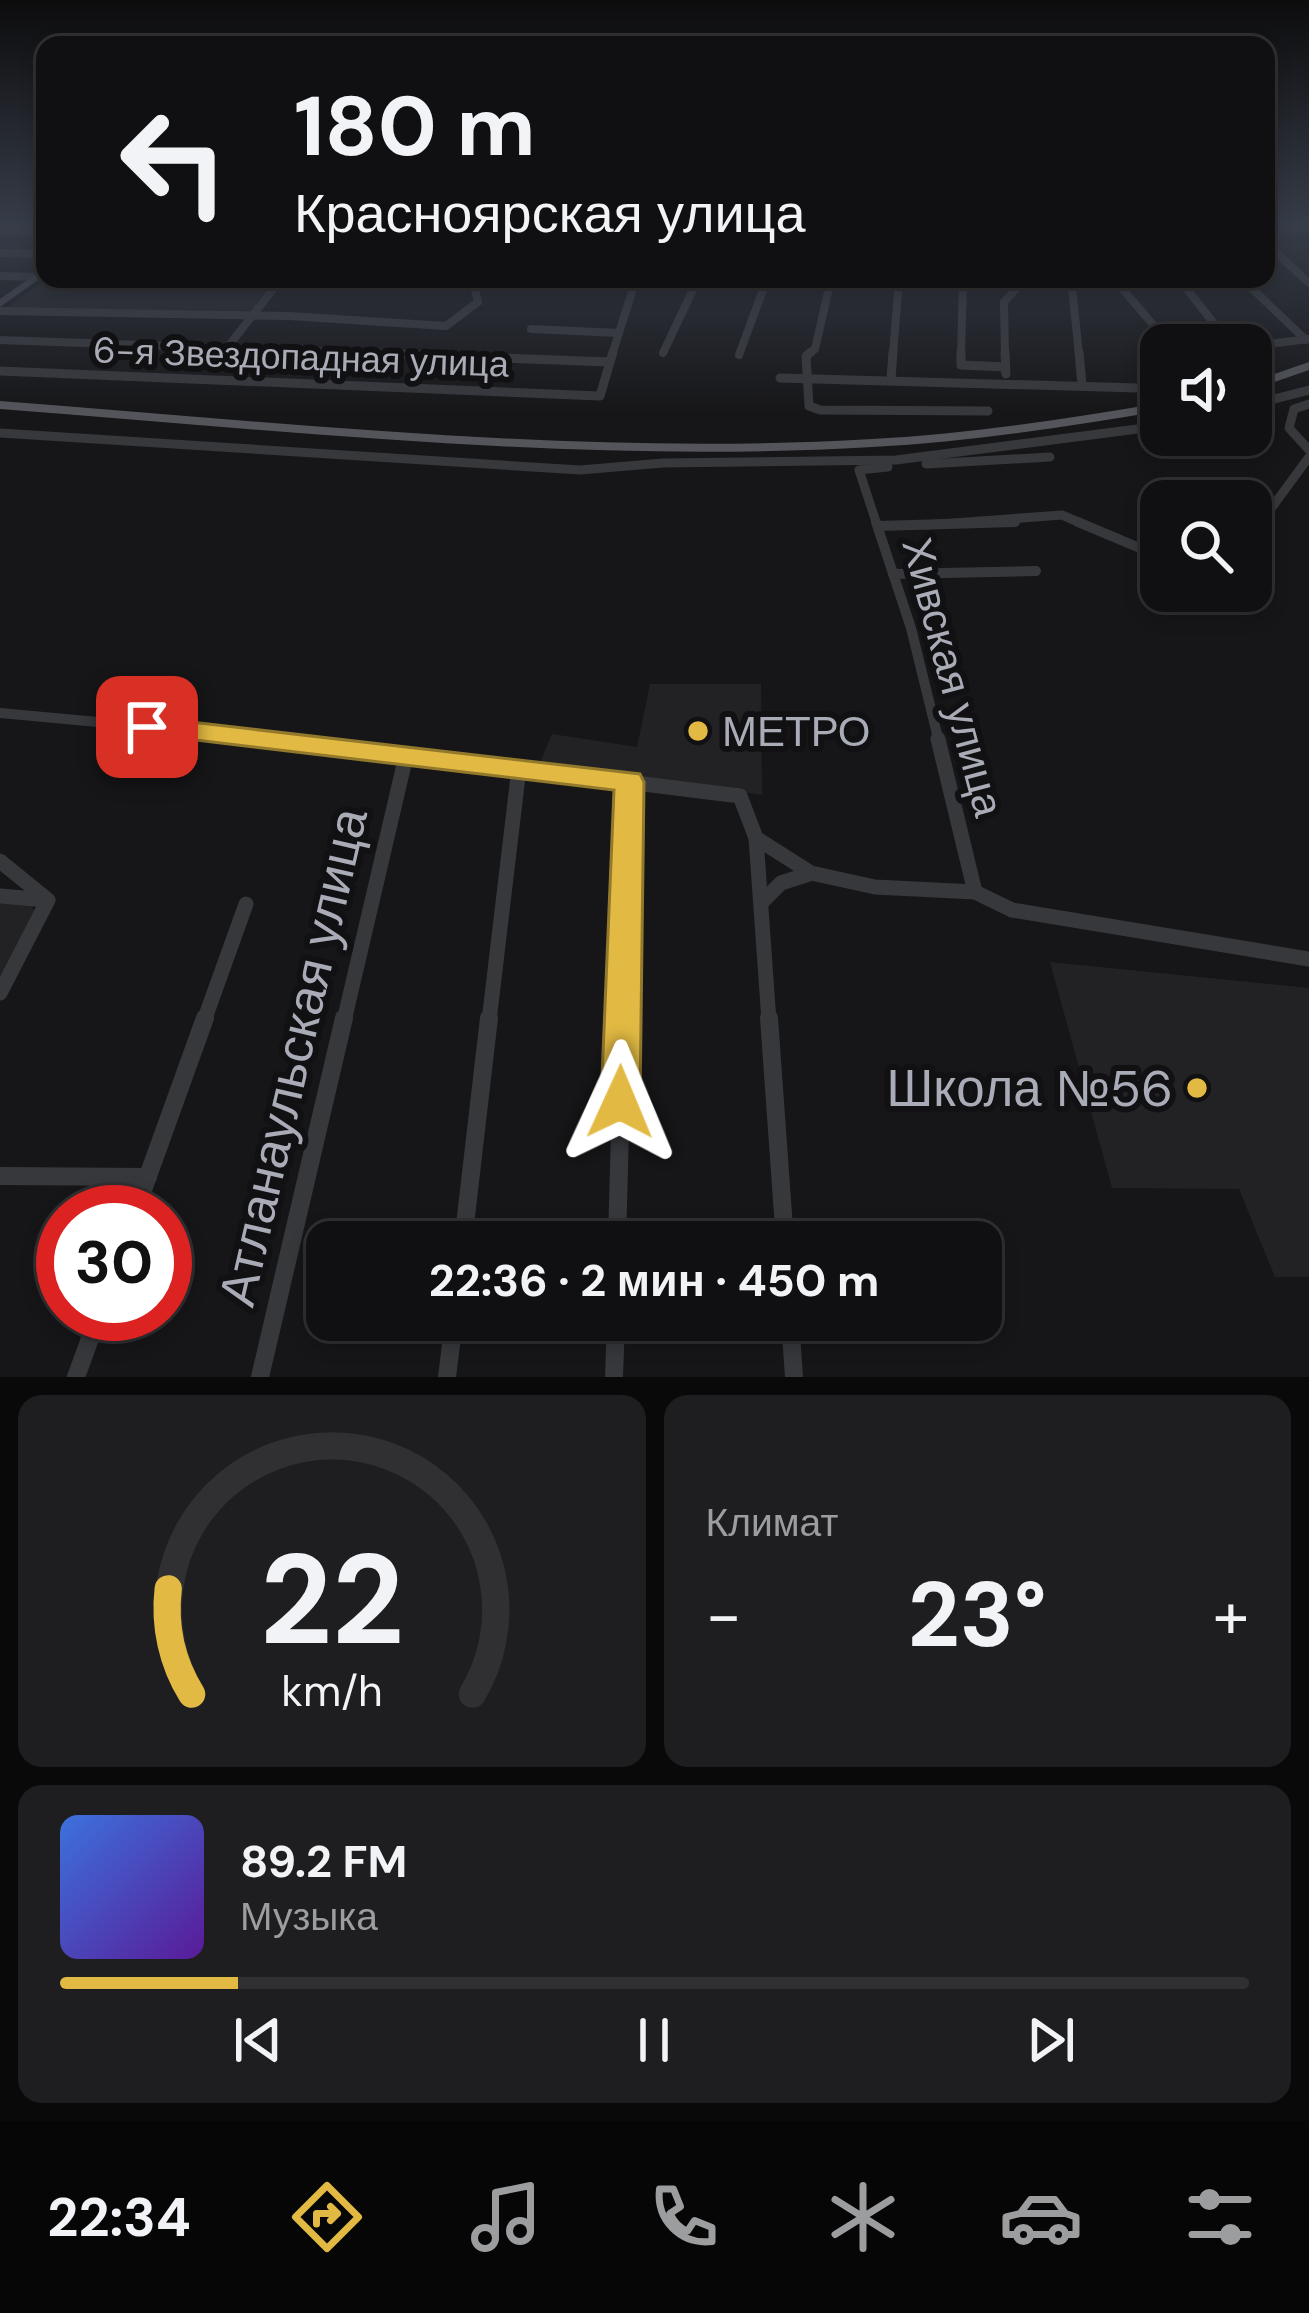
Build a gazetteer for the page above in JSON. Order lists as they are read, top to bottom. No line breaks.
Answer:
{"streets":{"street":["6-я Звездопадная улица","Хивская улица","Атланаульская улица"]},"places":["МЕТРО","Школа №56"],"page":{"turn":["180 m","Красноярская улица"],"limit":"30","trip":"22:36 · 2 мин · 450 m","tile":"Климат","heat":["−","23°","+"],"song":["89.2 FM","Музыка"],"tabs":"22:34","gauge":["22","km/h"]}}
